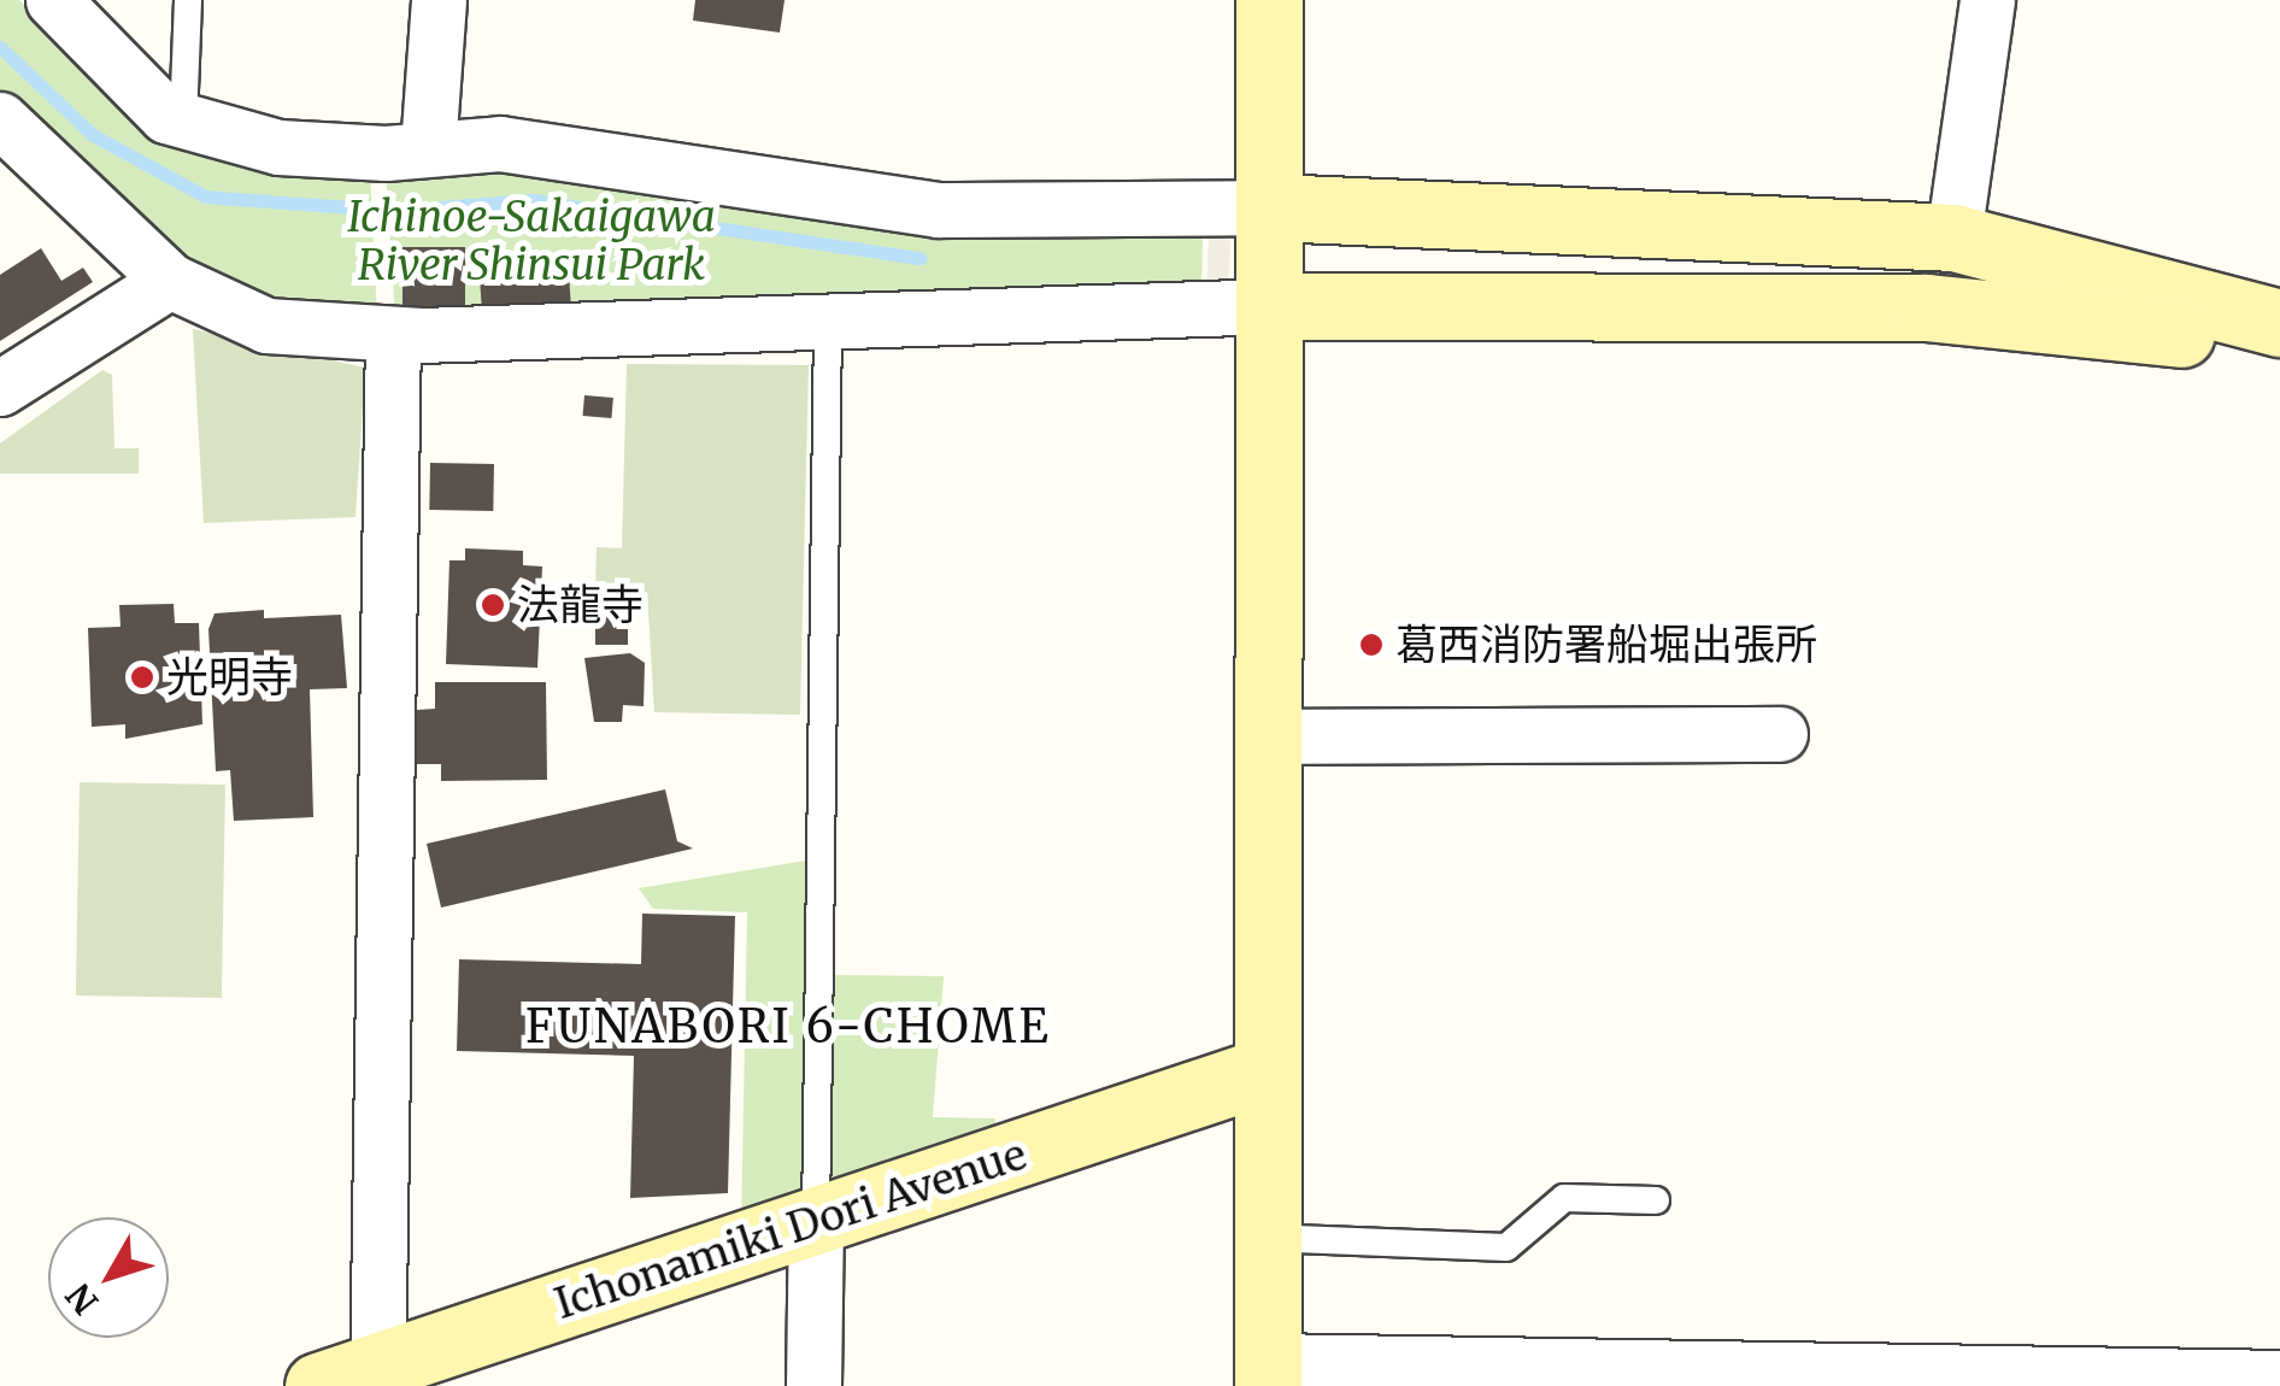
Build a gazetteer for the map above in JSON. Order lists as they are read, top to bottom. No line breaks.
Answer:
{"streets":{"street":["Ichonamiki Dori Avenue"]},"districts":["FUNABORI 6-CHOME"],"parks":["Ichinoe-Sakaigawa River Shinsui Park"],"places":["法龍寺","葛西消防署船堀出張所","光明寺"],"north":"bottom left"}
